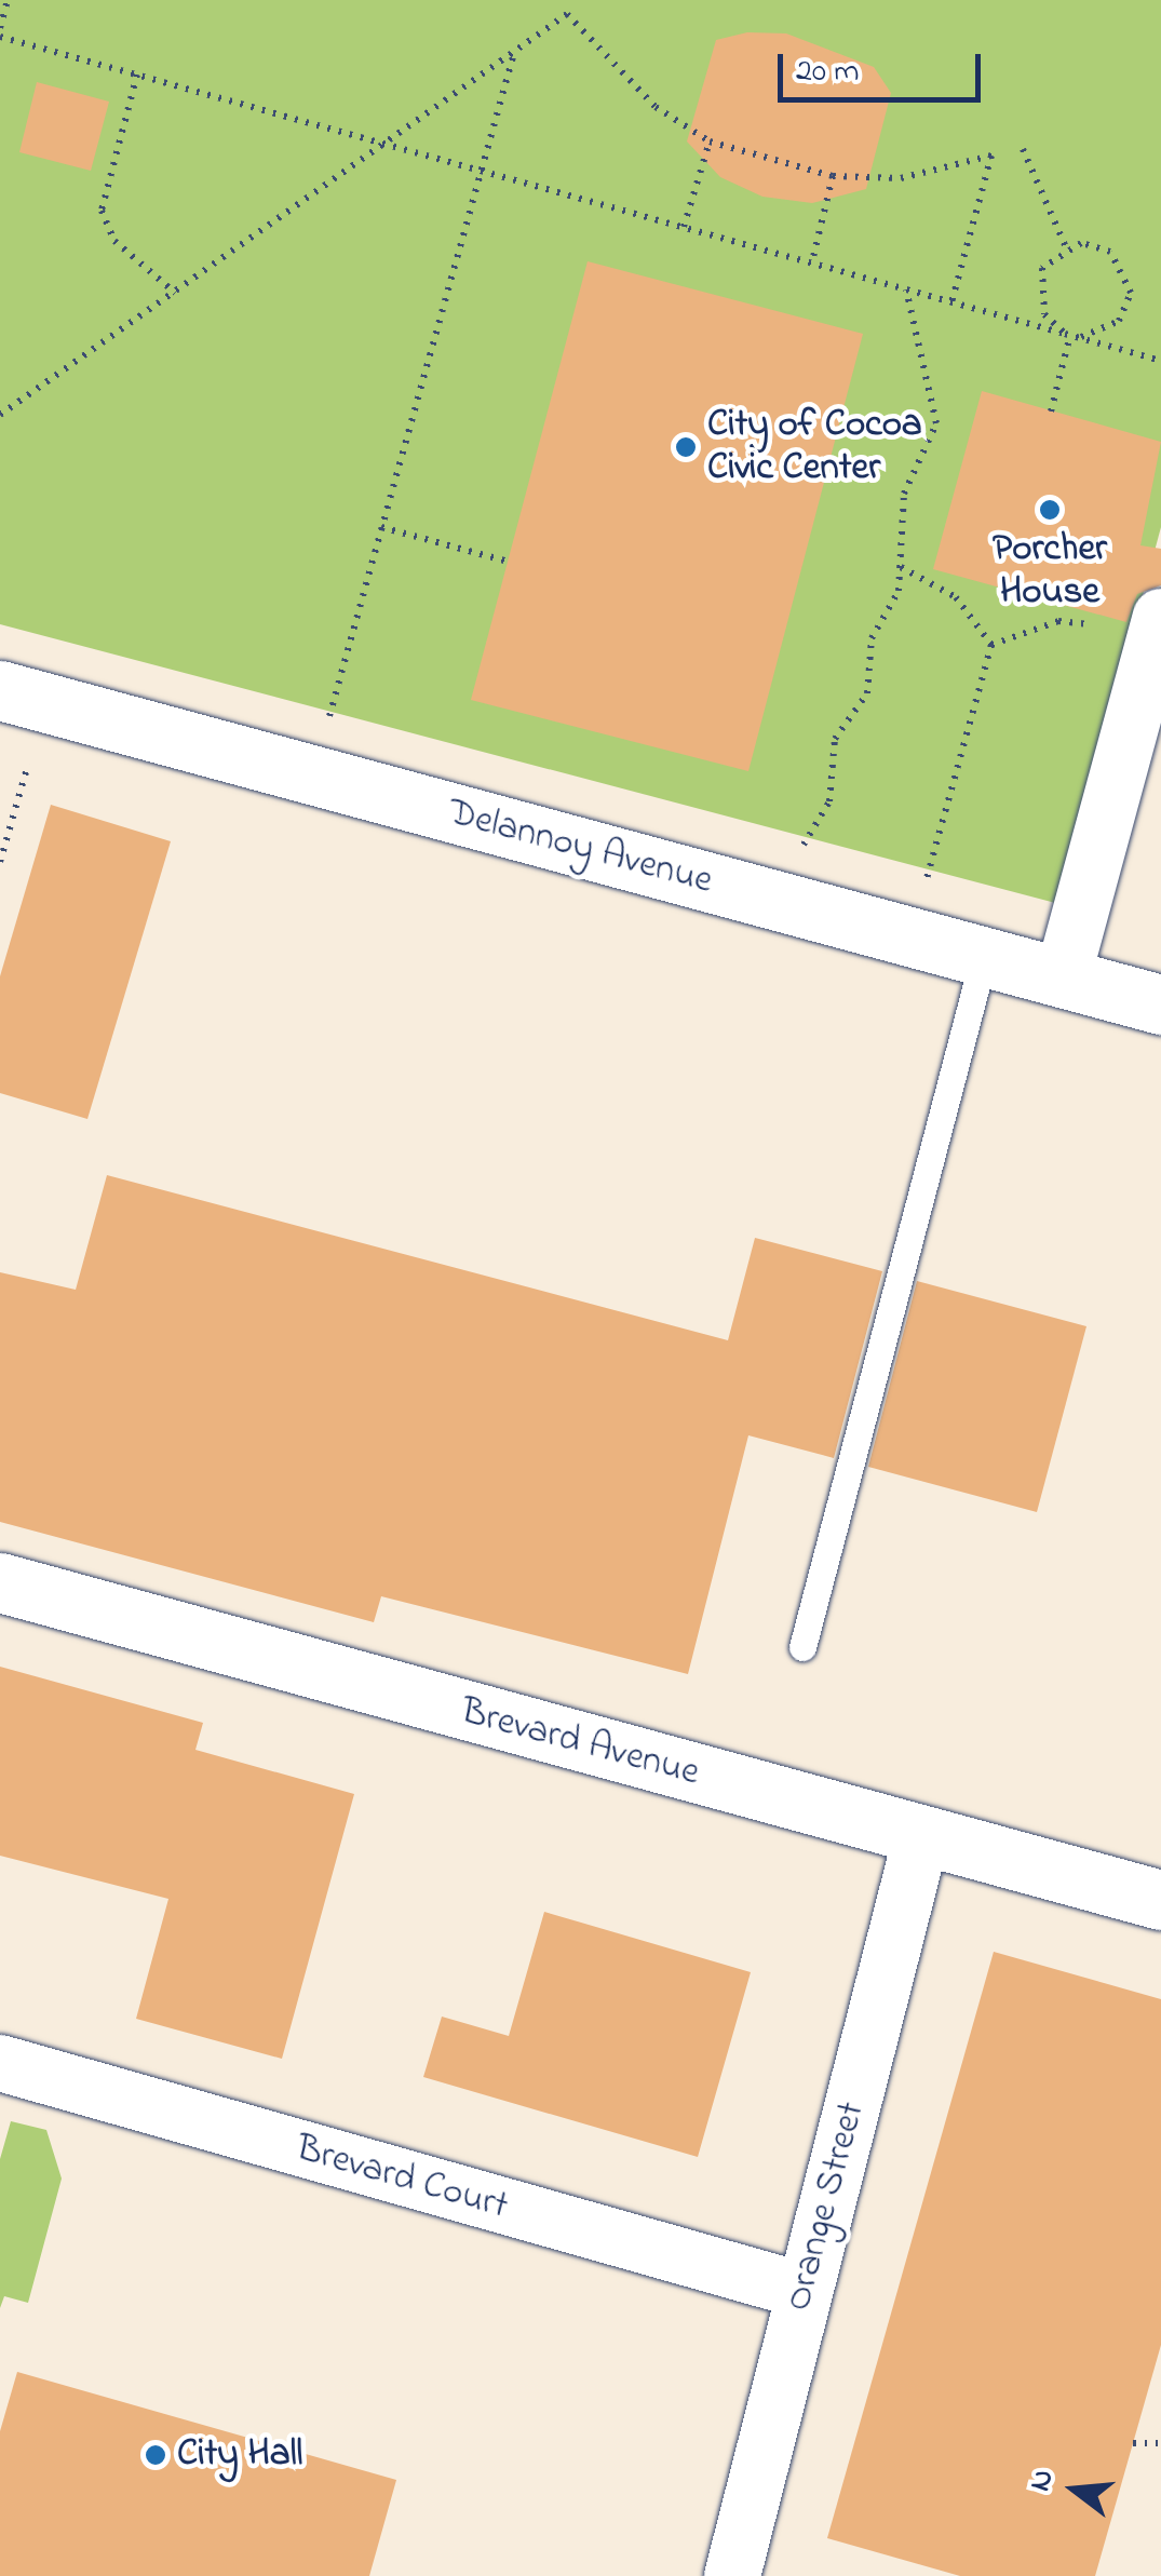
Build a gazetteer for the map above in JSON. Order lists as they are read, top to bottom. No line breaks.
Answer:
{"streets":{"street":["Delannoy Avenue","Brevard Avenue","Brevard Court","Orange Street"]},"crossings":[["Brevard Avenue","Orange Street"],["Brevard Court","Orange Street"]],"places":["City of Cocoa Civic Center","Porcher House","City Hall"],"scale_bar":"20 m","north":"left"}
